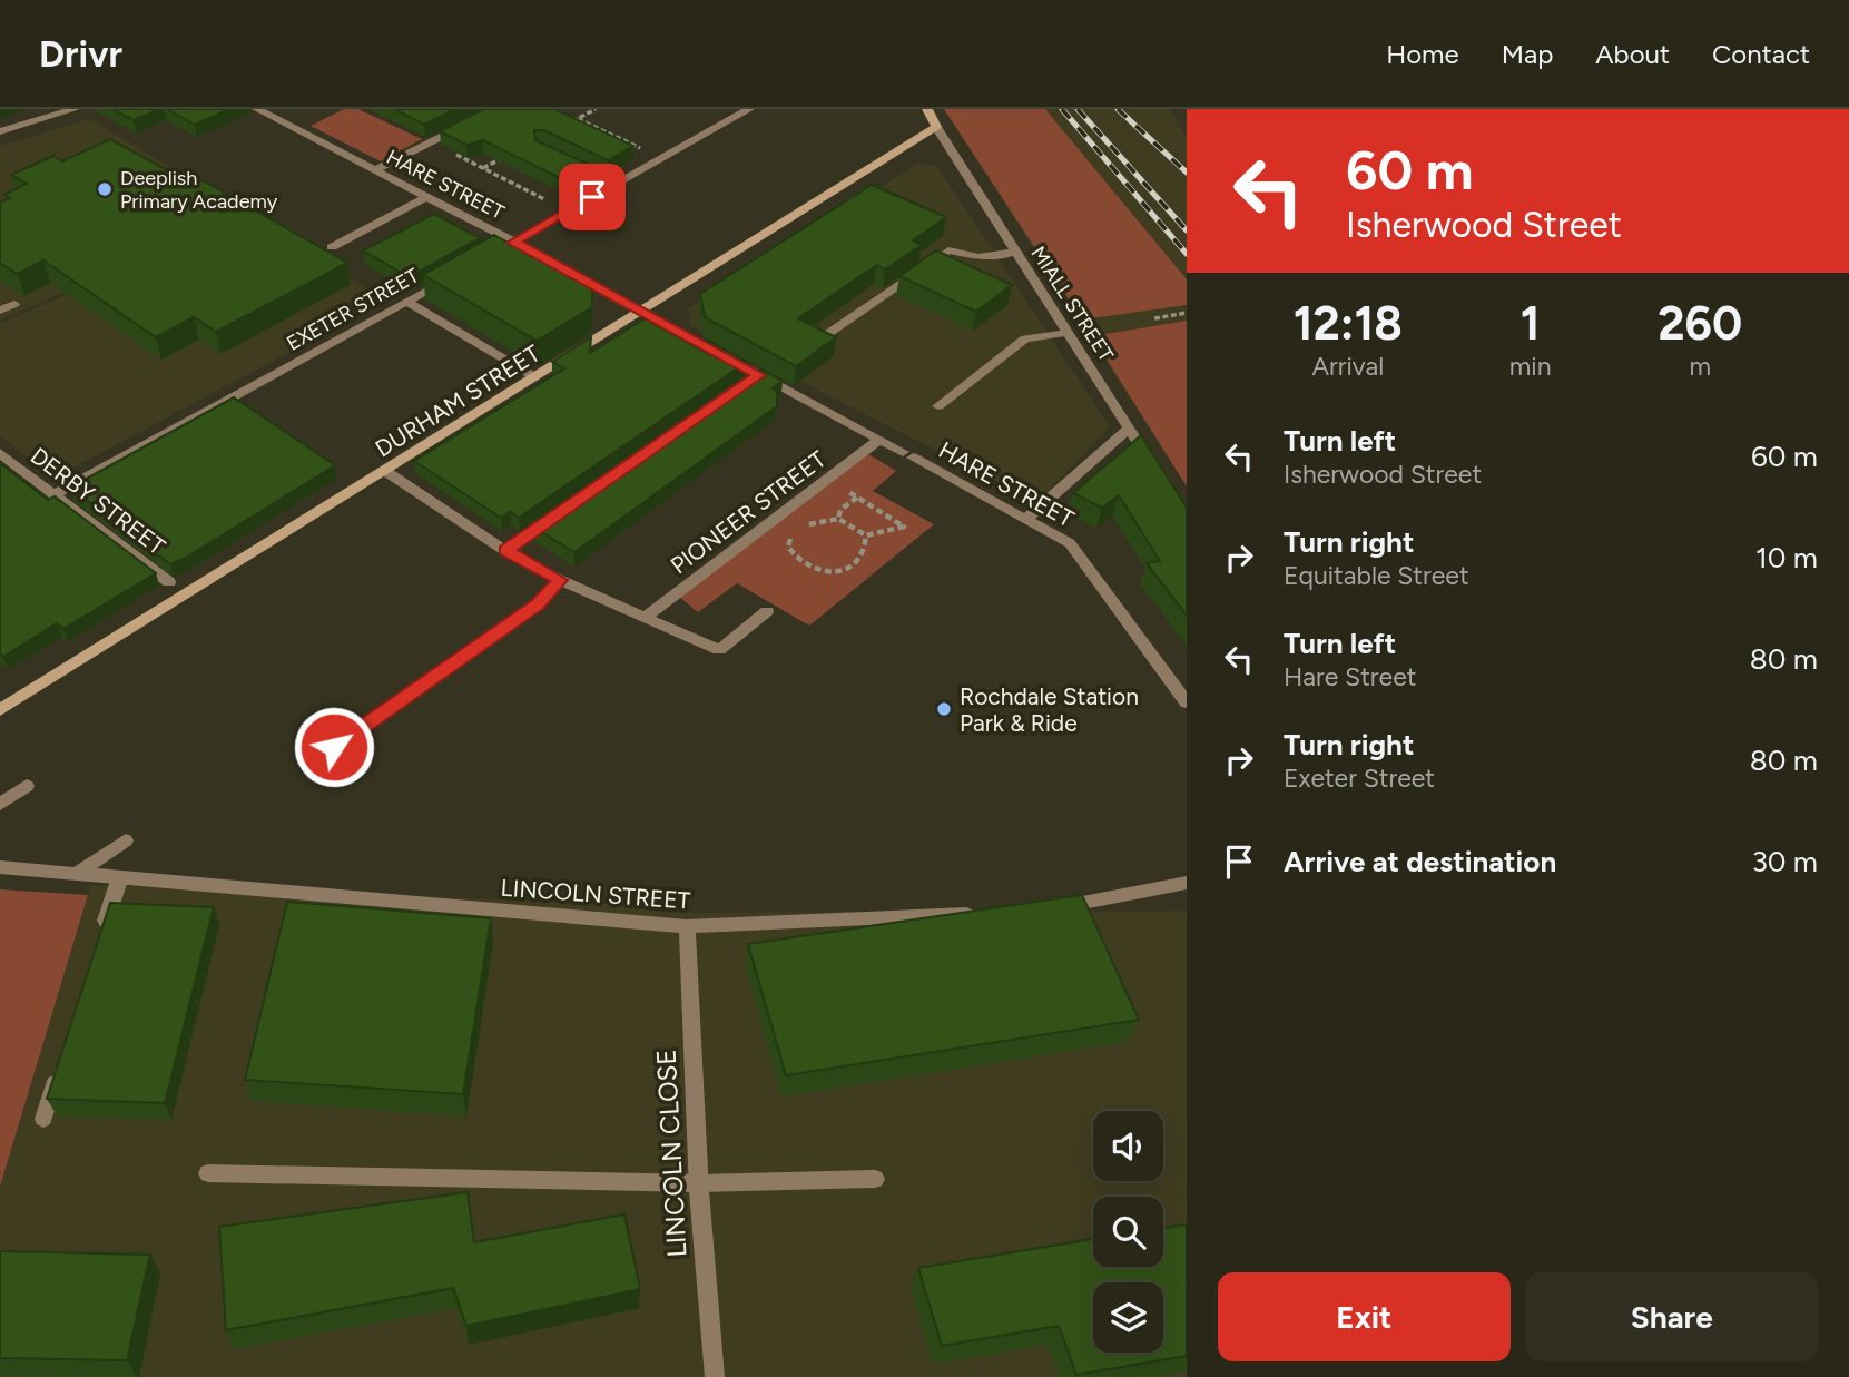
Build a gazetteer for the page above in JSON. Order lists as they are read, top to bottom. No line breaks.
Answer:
{"streets":{"main road":["MIALL STREET","DURHAM STREET"],"street":["HARE STREET","EXETER STREET","DERBY STREET","PIONEER STREET","LINCOLN STREET","LINCOLN CLOSE"]},"crossings":[["HARE STREET","DURHAM STREET"],["HARE STREET","PIONEER STREET"],["MIALL STREET","DURHAM STREET"],["EXETER STREET","DERBY STREET"],["LINCOLN STREET","LINCOLN CLOSE"]],"places":["Deeplish Primary Academy","Rochdale Station Park & Ride"],"page":{"header":"Drivr","nav":["Home","Map","About","Contact"],"turn":["60 m","Isherwood Street"],"eta":["12:18","Arrival","1","min","260","m"],"list":[{"name":"Turn left","note":"Isherwood Street","value":"60 m"},{"name":"Turn right","note":"Equitable Street","value":"10 m"},{"name":"Turn left","note":"Hare Street","value":"80 m"},{"name":"Turn right","note":"Exeter Street","value":"80 m"},{"name":"Arrive at destination","value":"30 m"}],"buttons":["Exit","Share"]}}
